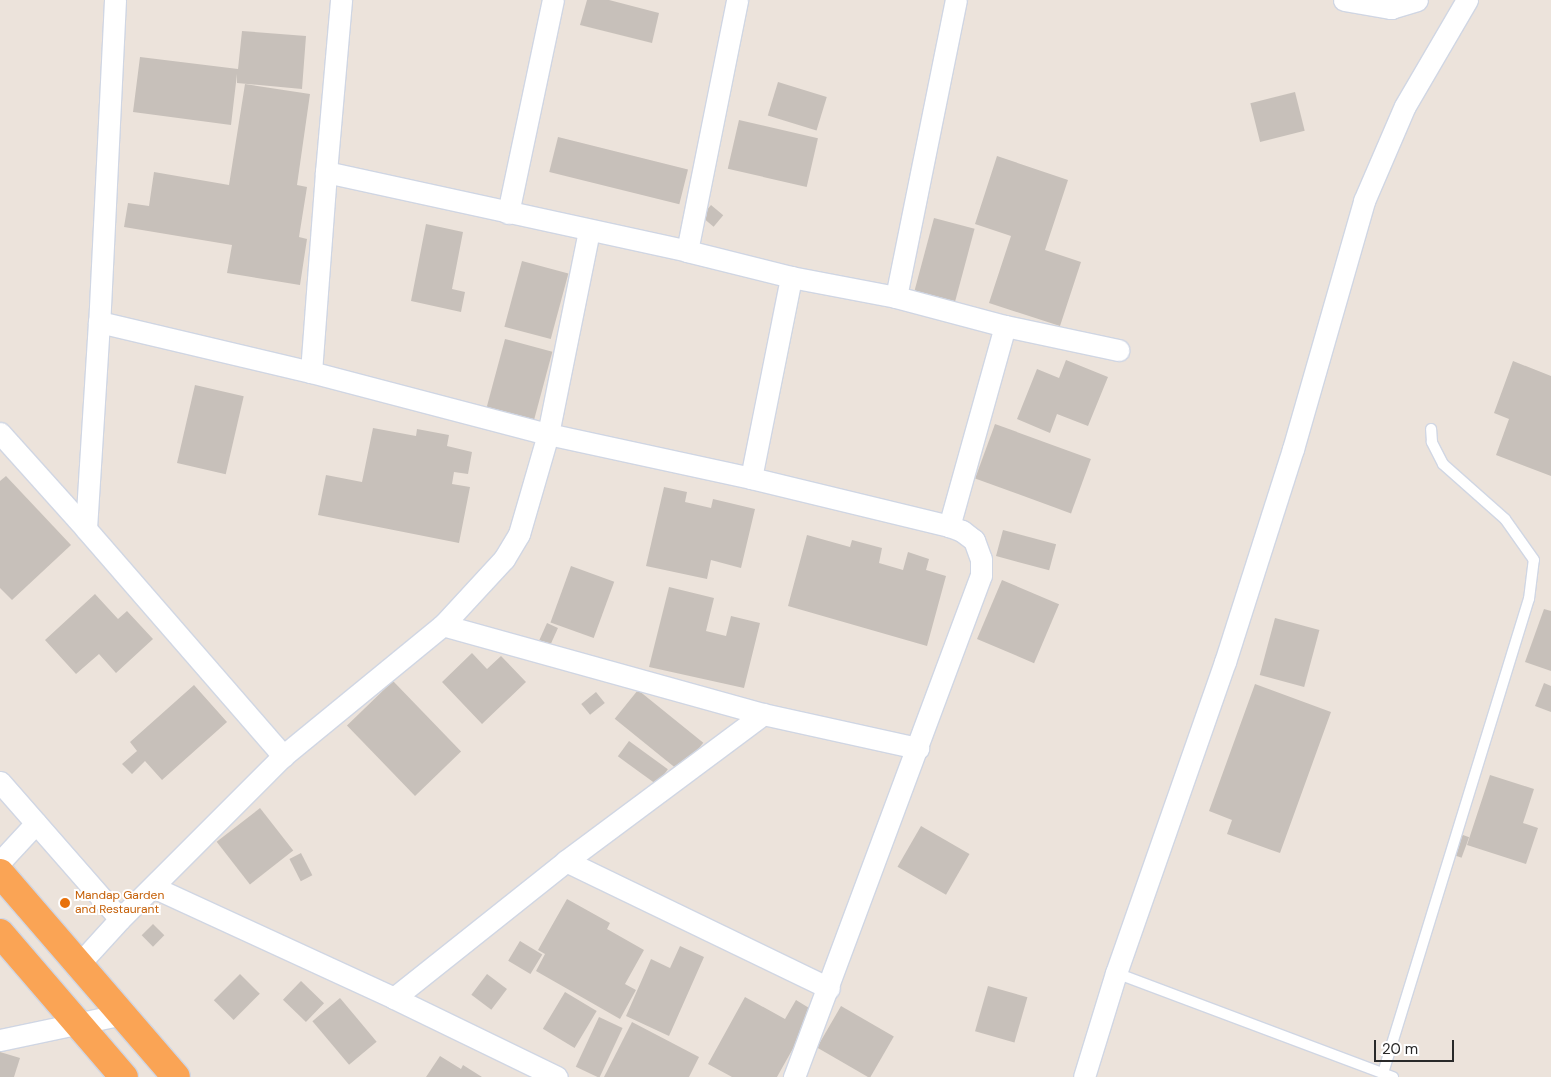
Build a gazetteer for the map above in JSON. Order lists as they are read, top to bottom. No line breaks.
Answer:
{"places":["Mandap Garden and Restaurant"],"scale_bar":"20 m"}
